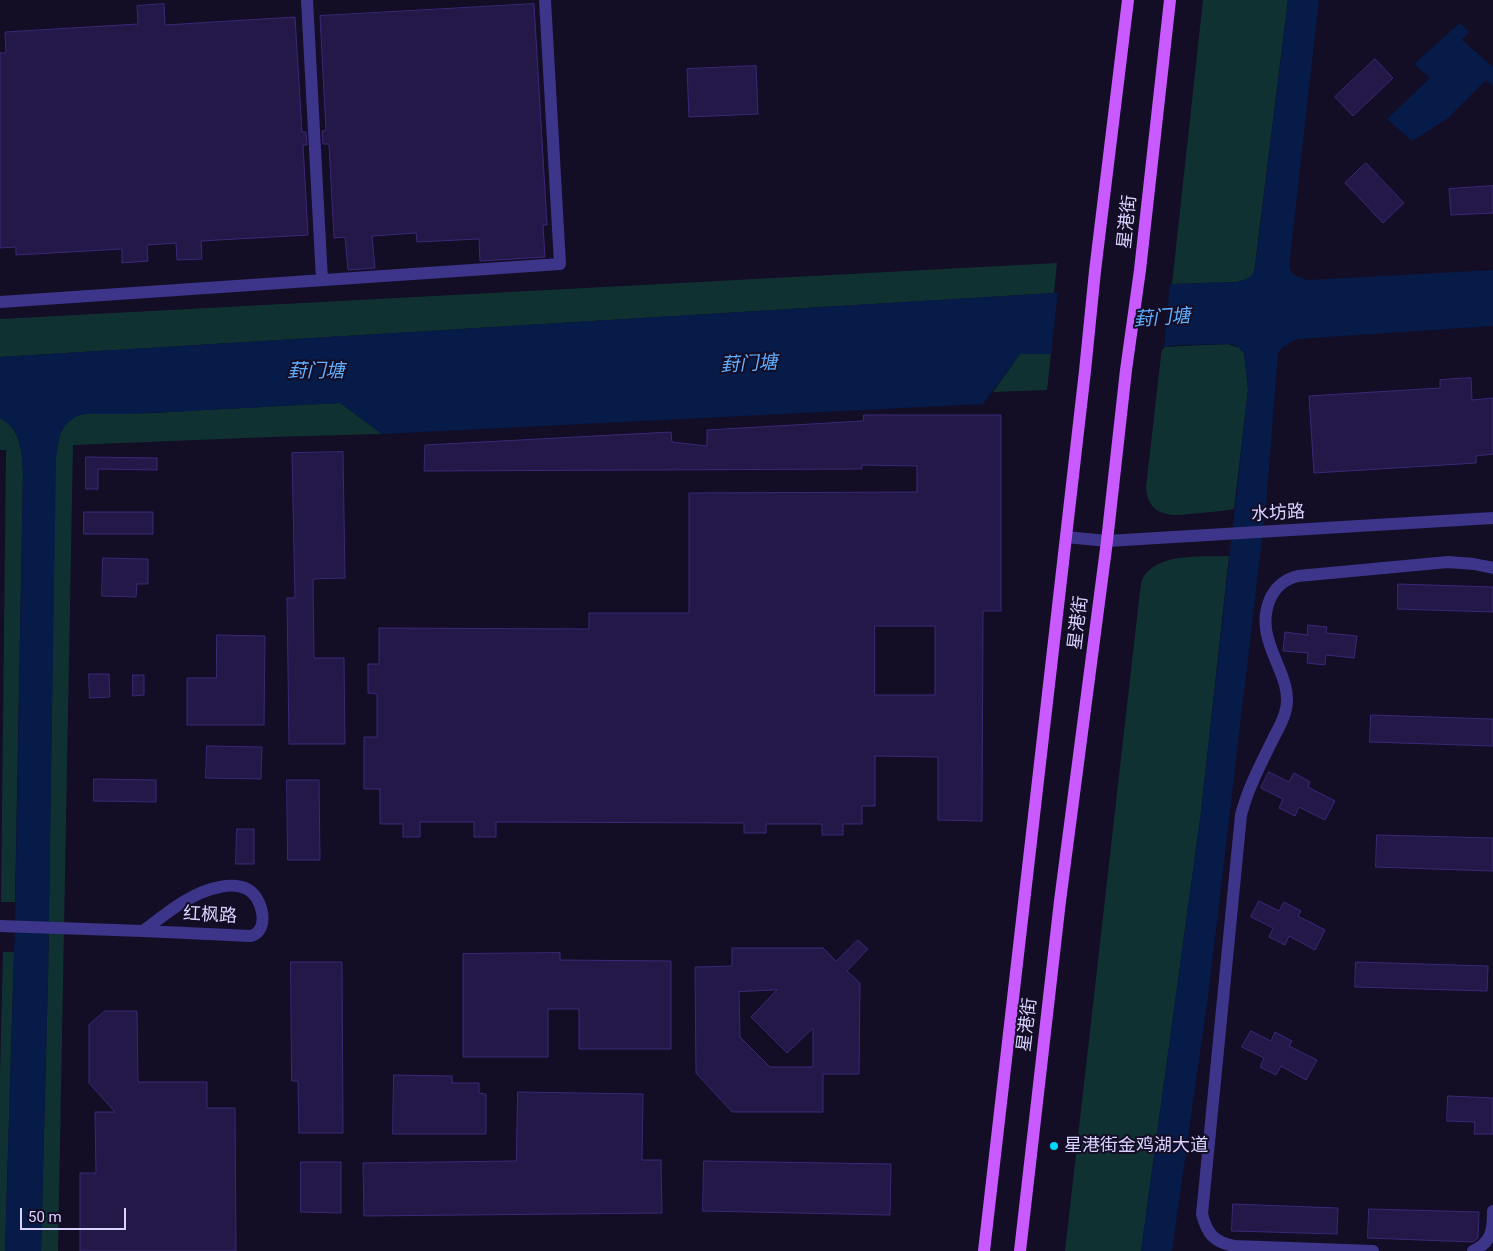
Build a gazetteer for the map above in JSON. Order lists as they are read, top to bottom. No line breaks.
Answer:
{"streets":{"main road":["星港街"],"street":["水坊路","红枫路"]},"crossings":[["星港街","水坊路"]],"water":["葑门塘"],"places":["星港街金鸡湖大道"],"scale_bar":"50 m"}
